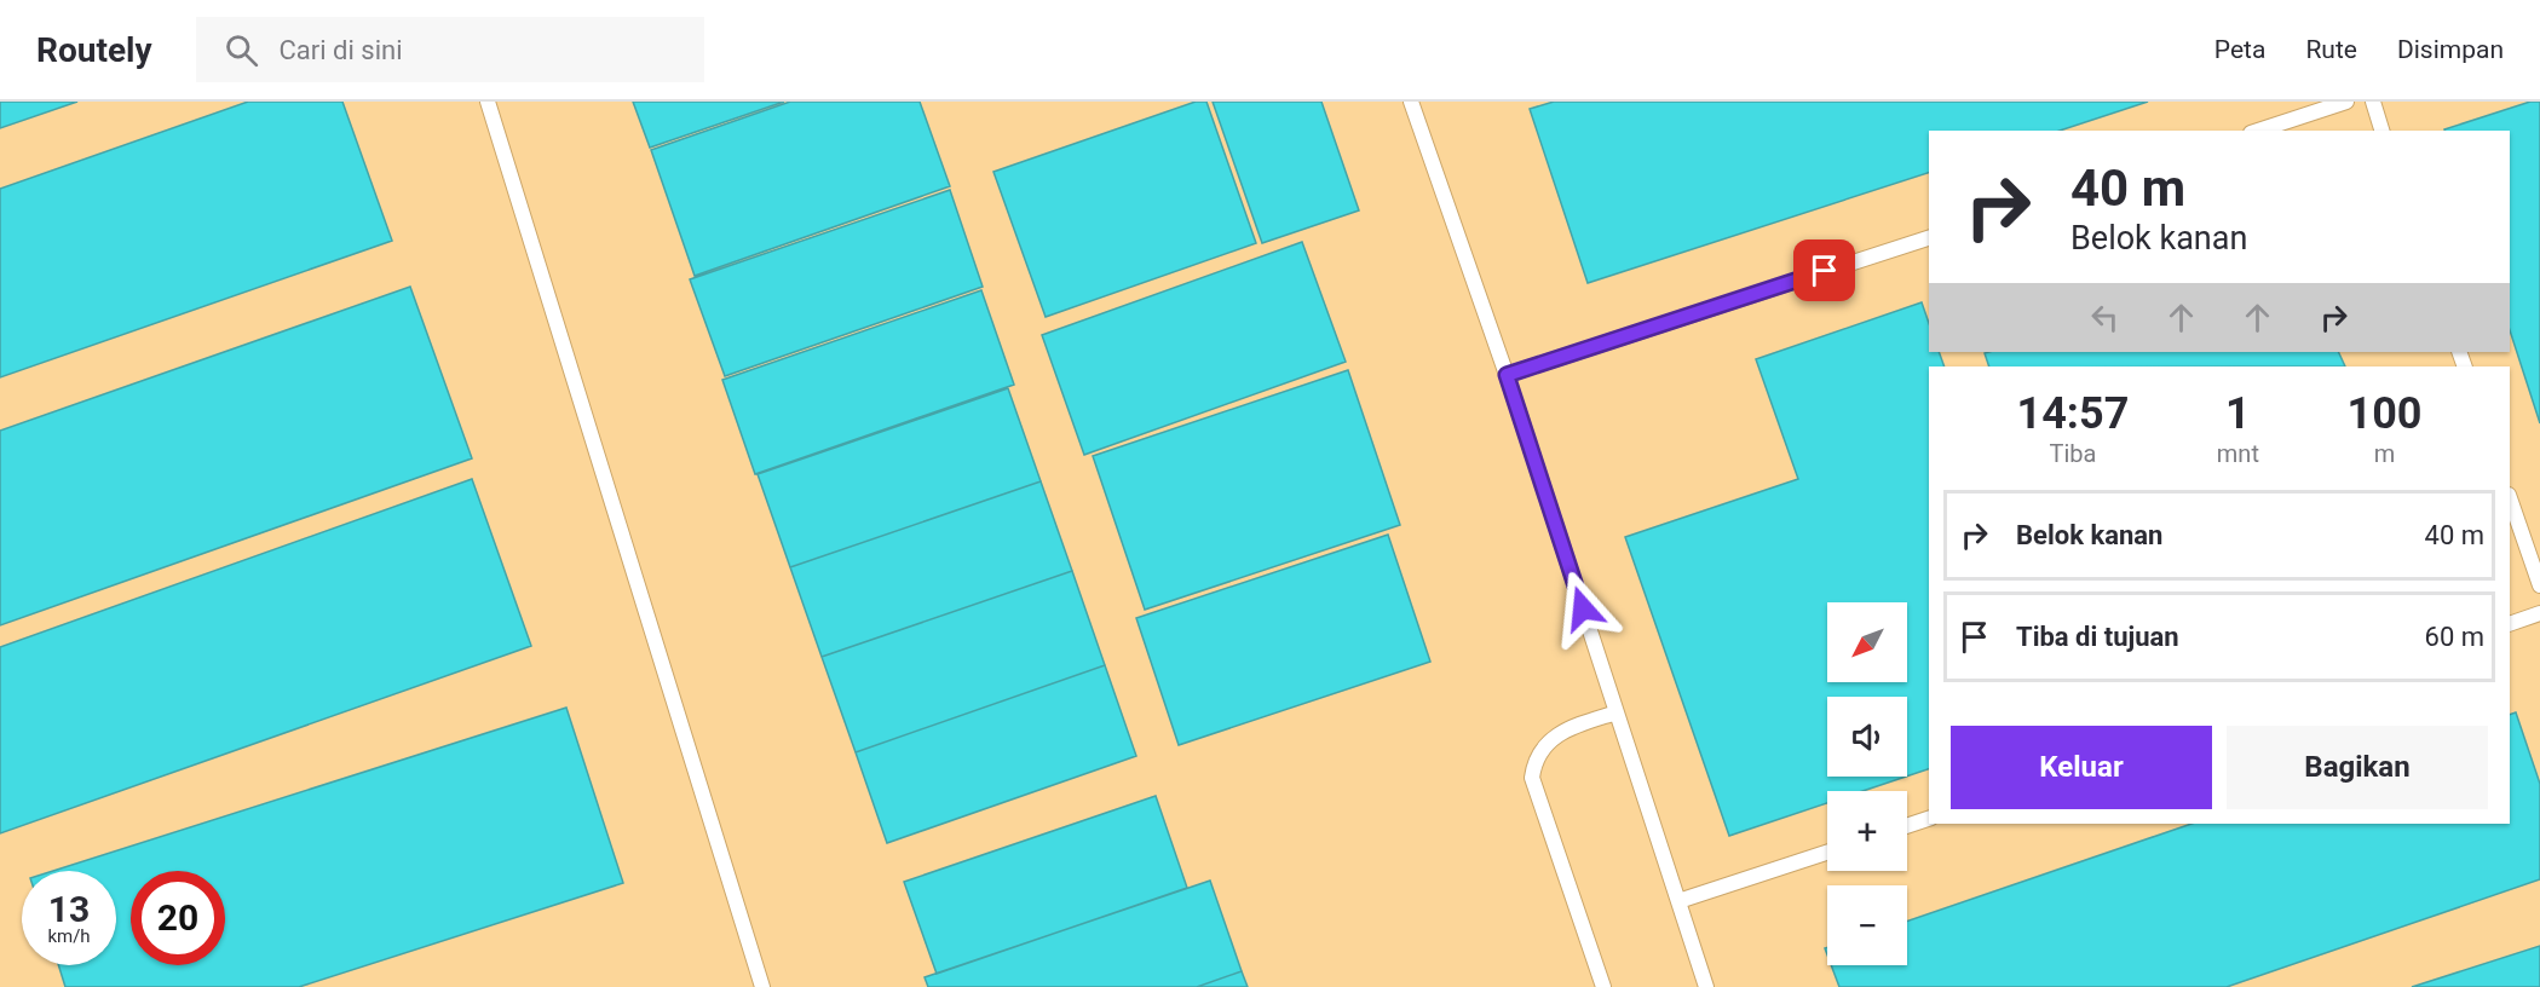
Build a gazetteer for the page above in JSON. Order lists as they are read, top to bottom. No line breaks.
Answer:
{"north":"bottom left","page":{"header":"Routely","search":"Cari di sini","nav":["Peta","Rute","Disimpan"],"turn":["40 m","Belok kanan"],"eta":["14:57","Tiba","1","mnt","100","m"],"list":[{"name":"Belok kanan","value":"40 m"},{"name":"Tiba di tujuan","value":"60 m"}],"map_buttons":["+","−"],"buttons":["Keluar","Bagikan"],"speed":"13 km/h","limit":"20"}}
